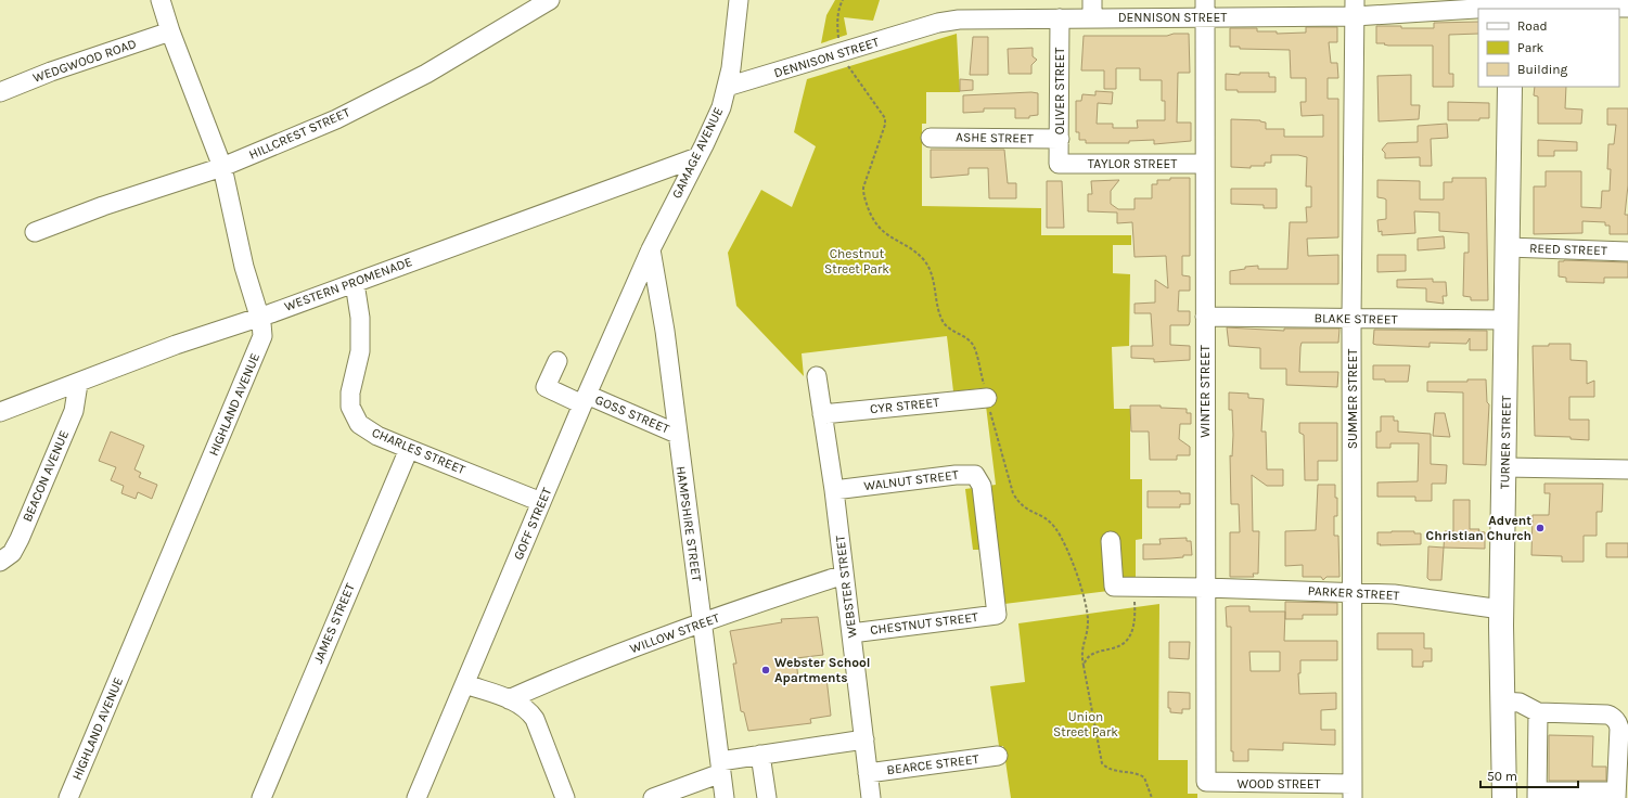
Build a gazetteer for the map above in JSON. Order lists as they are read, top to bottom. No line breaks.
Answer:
{"streets":{"main road":["TURNER STREET"],"street":["DENNISON STREET","WEDGWOOD ROAD","OLIVER STREET","HILLCREST STREET","ASHE STREET","GAMAGE AVENUE","TAYLOR STREET","REED STREET","WESTERN PROMENADE","BLAKE STREET","WINTER STREET","SUMMER STREET","HIGHLAND AVENUE","CYR STREET","GOSS STREET","CHARLES STREET","BEACON AVENUE","WALNUT STREET","GOFF STREET","HAMPSHIRE STREET","WEBSTER STREET","PARKER STREET","JAMES STREET","CHESTNUT STREET","WILLOW STREET","BEARCE STREET","WOOD STREET"]},"crossings":[["DENNISON STREET","OLIVER STREET"],["DENNISON STREET","GAMAGE AVENUE"],["DENNISON STREET","WINTER STREET"],["DENNISON STREET","SUMMER STREET"],["WEDGWOOD ROAD","HIGHLAND AVENUE"],["OLIVER STREET","ASHE STREET"],["OLIVER STREET","TAYLOR STREET"],["HILLCREST STREET","HIGHLAND AVENUE"],["GAMAGE AVENUE","WESTERN PROMENADE"],["GAMAGE AVENUE","GOFF STREET"],["GAMAGE AVENUE","HAMPSHIRE STREET"],["TAYLOR STREET","WINTER STREET"],["REED STREET","TURNER STREET"],["WESTERN PROMENADE","HIGHLAND AVENUE"],["WESTERN PROMENADE","CHARLES STREET"],["WESTERN PROMENADE","BEACON AVENUE"],["BLAKE STREET","WINTER STREET"],["BLAKE STREET","SUMMER STREET"],["BLAKE STREET","TURNER STREET"],["WINTER STREET","PARKER STREET"],["WINTER STREET","WOOD STREET"],["SUMMER STREET","PARKER STREET"],["SUMMER STREET","WOOD STREET"],["CYR STREET","WEBSTER STREET"],["GOSS STREET","GOFF STREET"],["GOSS STREET","HAMPSHIRE STREET"],["TURNER STREET","PARKER STREET"],["CHARLES STREET","GOFF STREET"],["CHARLES STREET","JAMES STREET"],["WALNUT STREET","WEBSTER STREET"],["WALNUT STREET","CHESTNUT STREET"],["GOFF STREET","HAMPSHIRE STREET"],["HAMPSHIRE STREET","WILLOW STREET"],["WEBSTER STREET","CHESTNUT STREET"],["WEBSTER STREET","WILLOW STREET"],["WEBSTER STREET","BEARCE STREET"]],"parks":["Chestnut Street Park","Union Street Park"],"places":["Advent Christian Church","Webster School Apartments"],"legend":["Road","Park","Building"],"scale_bar":"50 m"}
